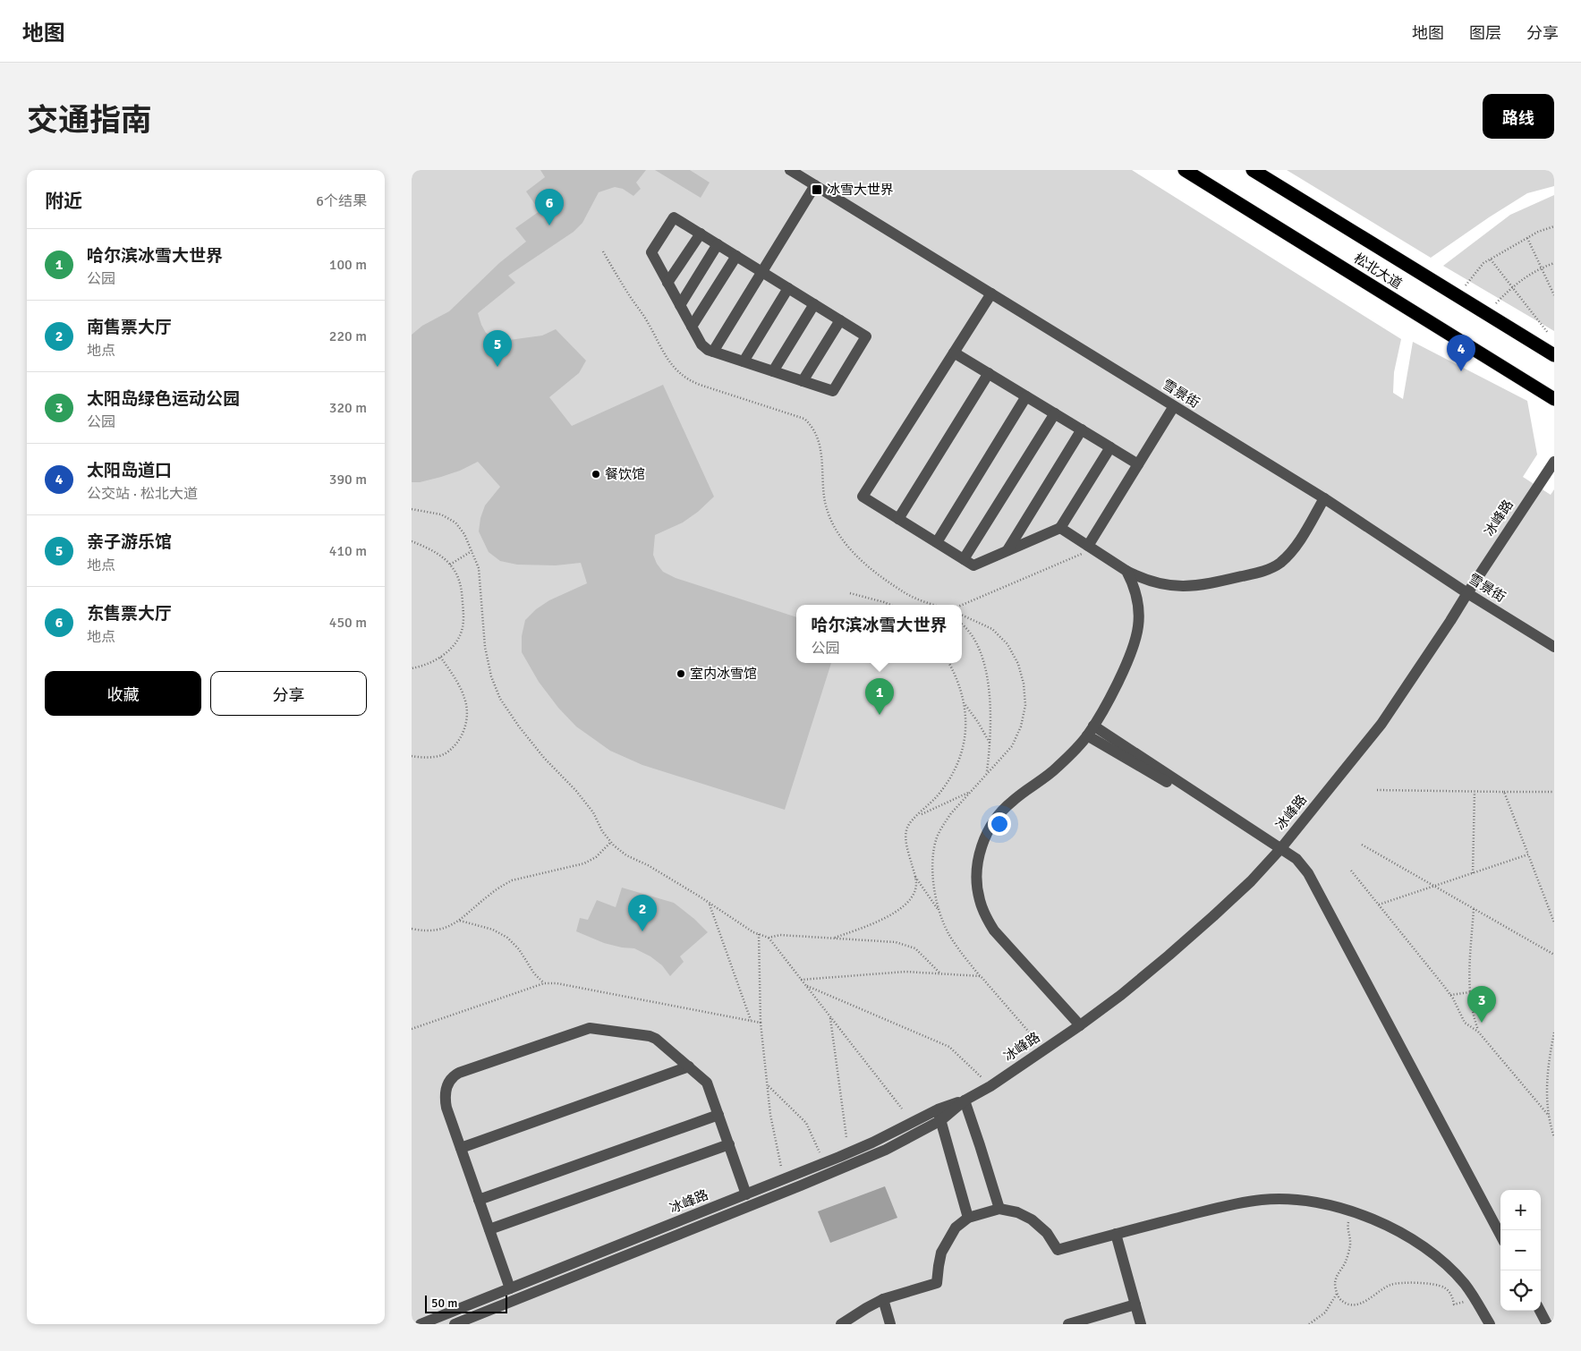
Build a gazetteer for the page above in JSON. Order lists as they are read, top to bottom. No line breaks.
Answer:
{"streets":{"highway":["松北大道"],"street":["雪景街","冰峰路"]},"crossings":[["雪景街","冰峰路"]],"places":{"transit":["冰雪大世界"],"other":["餐饮馆","室内冰雪馆"]},"scale_bar":"50 m","page":{"header":"地图","nav":["地图","图层","分享"],"title":"交通指南","buttons":["路线",["收藏","分享"]],"heading":["附近","6个结果"],"pins":["6","5","4","1","2","3"],"list":[{"mark":"1","name":"哈尔滨冰雪大世界","note":"公园","value":"100 m"},{"mark":"2","name":"南售票大厅","note":"地点","value":"220 m"},{"mark":"3","name":"太阳岛绿色运动公园","note":"公园","value":"320 m"},{"mark":"4","name":"太阳岛道口","note":"公交站 · 松北大道","value":"390 m"},{"mark":"5","name":"亲子游乐馆","note":"地点","value":"410 m"},{"mark":"6","name":"东售票大厅","note":"地点","value":"450 m"}],"popup":["哈尔滨冰雪大世界","公园"],"map_buttons":["+","−"],"scale":"50 m"}}
